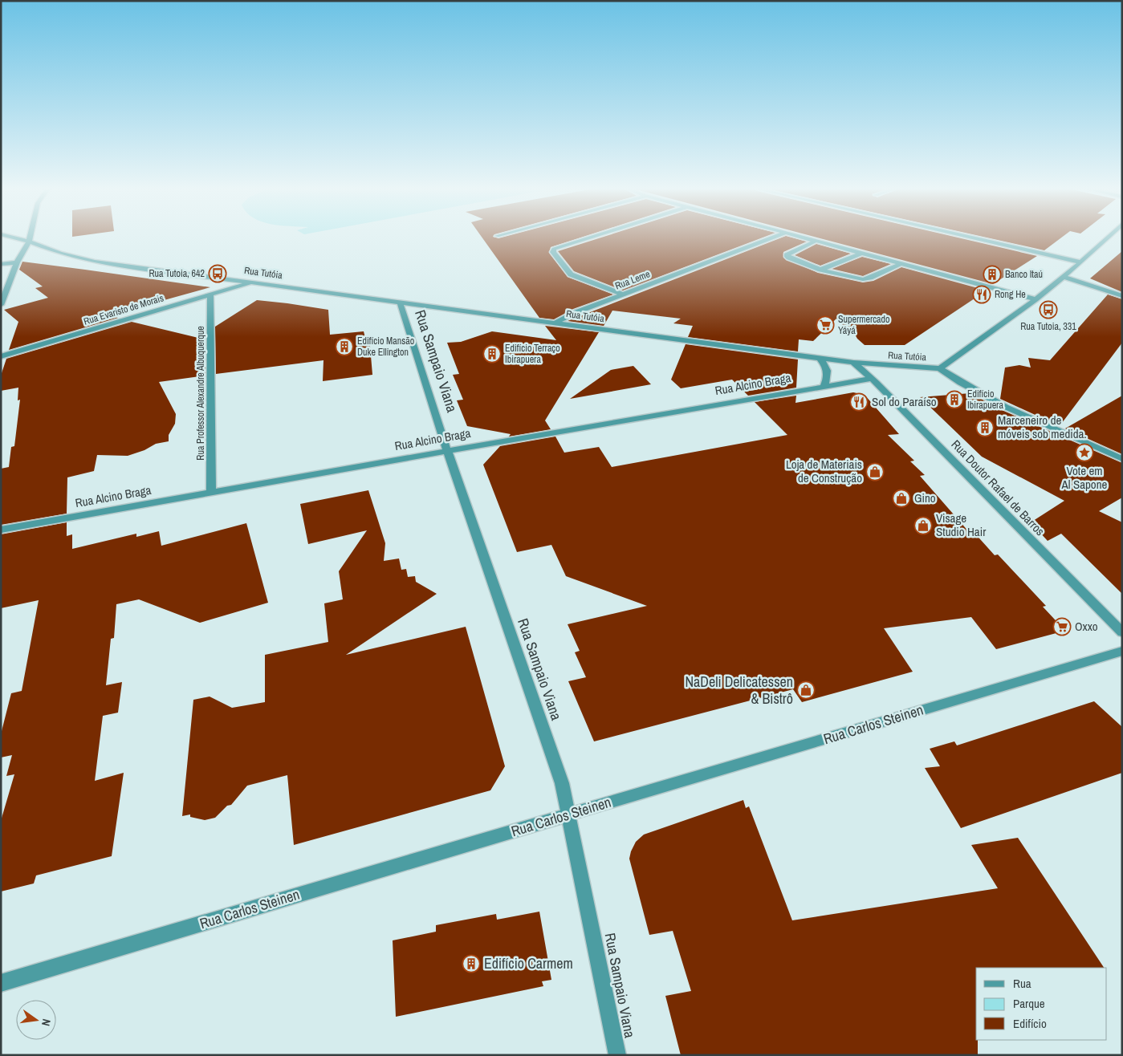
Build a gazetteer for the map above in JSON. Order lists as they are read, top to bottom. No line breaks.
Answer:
{"streets":{"street":["Rua Tutóia","Rua Leme","Rua Evaristo de Morais","Rua Sampaio Viana","Rua Alcino Braga","Rua Professor Alexandre Albuquerque","Rua Doutor Rafael de Barros","Rua Carlos Steinen"]},"crossings":[["Rua Tutóia","Rua Leme"],["Rua Tutóia","Rua Evaristo de Morais"],["Rua Tutóia","Rua Sampaio Viana"],["Rua Tutóia","Rua Doutor Rafael de Barros"],["Rua Evaristo de Morais","Rua Professor Alexandre Albuquerque"],["Rua Sampaio Viana","Rua Alcino Braga"],["Rua Sampaio Viana","Rua Carlos Steinen"],["Rua Alcino Braga","Rua Professor Alexandre Albuquerque"],["Rua Alcino Braga","Rua Doutor Rafael de Barros"]],"places":{"bus stop":["Rua Tutoia, 642","Rua Tutoia, 331"],"building":["Banco Itaú","Edifício Mansão Duke Ellington","Edifício Terraço Ibirapuera","Edifício Ibirapuera","Marceneiro de móveis sob medida.","Edifício Carmem"],"restaurant":["Rong He","Sol do Paraíso"],"supermarket":["Supermercado Yáyá","Oxxo"],"place":["Vote em Al Sapone"],"shop":["Loja de Materiais de Construção","Gino","Visage Studio Hair","NaDeli Delicatessen & Bistrô"]},"legend":["Rua","Parque","Edifício"],"north":"right"}
